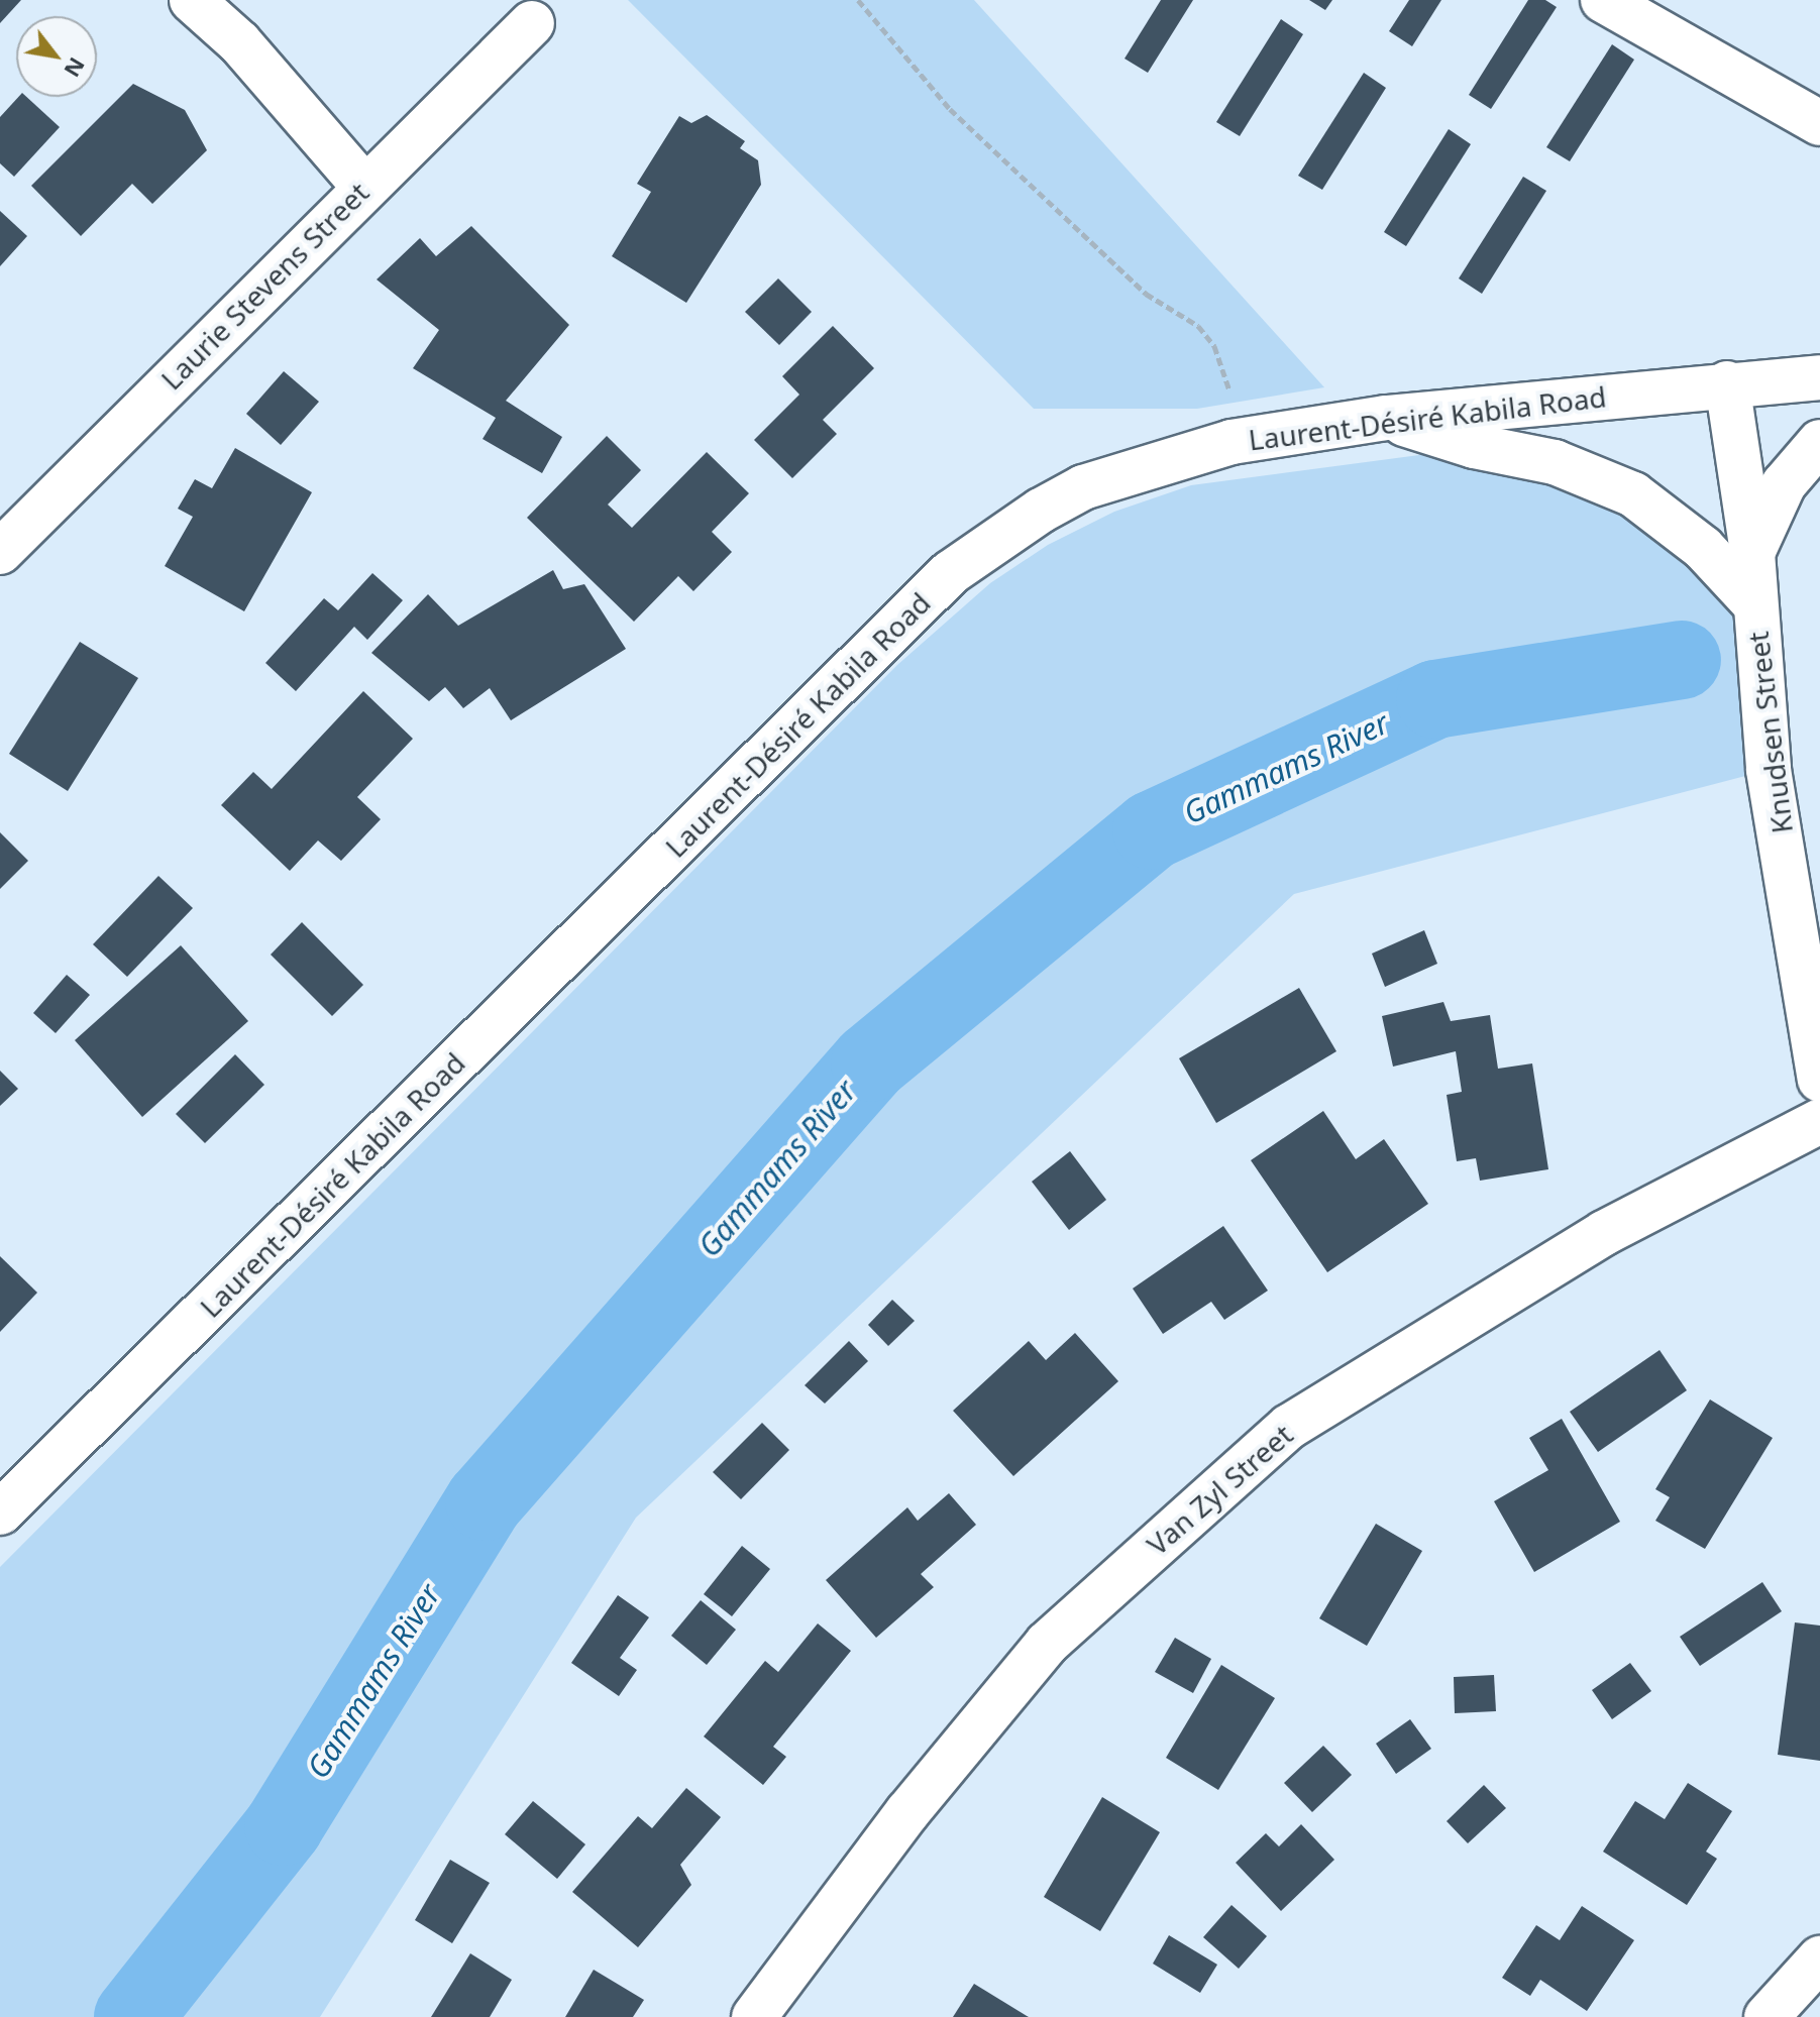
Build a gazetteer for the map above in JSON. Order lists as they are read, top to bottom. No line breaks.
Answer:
{"streets":{"street":["Laurie Stevens Street","Laurent-Désiré Kabila Road","Knudsen Street","Van Zyl Street"]},"crossings":[["Laurent-Désiré Kabila Road","Knudsen Street"]],"water":["Gammams River"],"north":"bottom right"}
